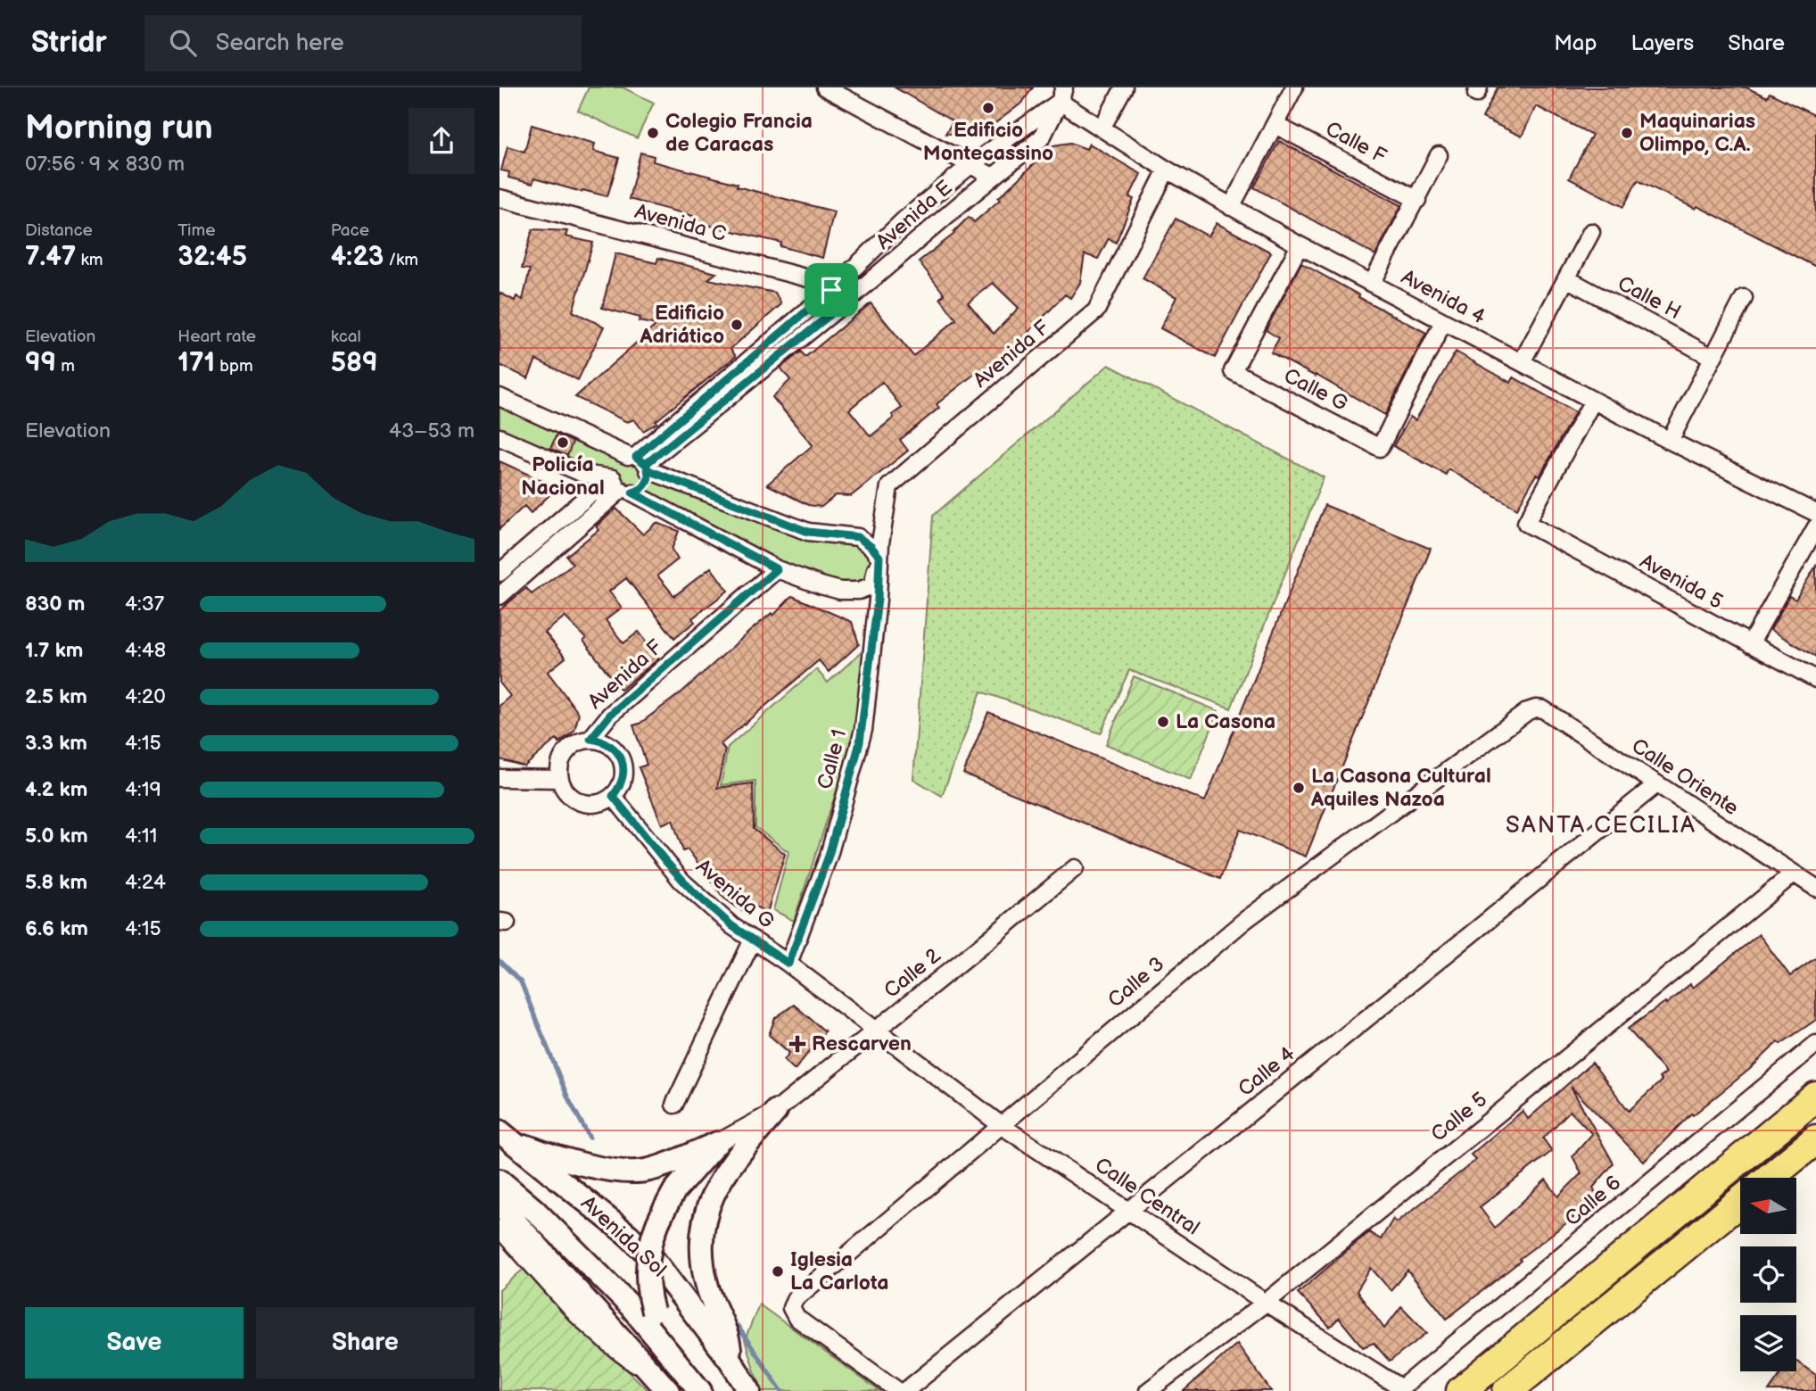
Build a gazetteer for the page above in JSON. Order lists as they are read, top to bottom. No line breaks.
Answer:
{"streets":{"main road":["Avenida Sol"],"street":["Calle F","Avenida E","Avenida C","Avenida 4","Calle H","Avenida F","Calle G","Avenida 5","Calle 1","Calle Oriente","Avenida G","Calle 2","Calle 3","Calle 4","Calle 5","Calle Central","Calle 6"]},"crossings":[["Avenida E","Avenida C"],["Avenida E","Avenida 4"],["Avenida 4","Avenida F"],["Avenida 4","Calle G"],["Avenida 4","Avenida 5"],["Avenida F","Calle 1"],["Avenida F","Avenida G"],["Calle 1","Avenida G"],["Calle Oriente","Calle 3"],["Calle Oriente","Calle 4"],["Calle Oriente","Calle 5"],["Avenida G","Calle 2"],["Avenida G","Calle Central"],["Calle 2","Calle Central"],["Calle 3","Calle Central"],["Calle 4","Calle Central"],["Calle 5","Calle Central"],["Calle Central","Calle 6"]],"districts":["SANTA CECILIA"],"places":{"other":["Edificio Montecassino","Colegio Francia de Caracas","Maquinarias Olimpo, C.A.","Edificio Adriático","Policía Nacional","La Casona","La Casona Cultural Aquiles Nazoa","Iglesia La Carlota"],"health":["Rescarven"]},"north":"left","page":{"header":"Stridr","search":"Search here","nav":["Map","Layers","Share"],"heading":["Morning run","07:56 · 9 × 830 m"],"stats":[["Distance","7.47 km"],["Time","32:45"],["Pace","4:23 /km"],["Elevation","99 m"],["Heart rate","171 bpm"],["kcal","589"]],"chart":["Elevation","43–53 m"],"list":[{"name":"830 m","note":"4:37"},{"name":"1.7 km","note":"4:48"},{"name":"2.5 km","note":"4:20"},{"name":"3.3 km","note":"4:15"},{"name":"4.2 km","note":"4:19"},{"name":"5.0 km","note":"4:11"},{"name":"5.8 km","note":"4:24"},{"name":"6.6 km","note":"4:15"}],"buttons":["Save","Share"]}}
